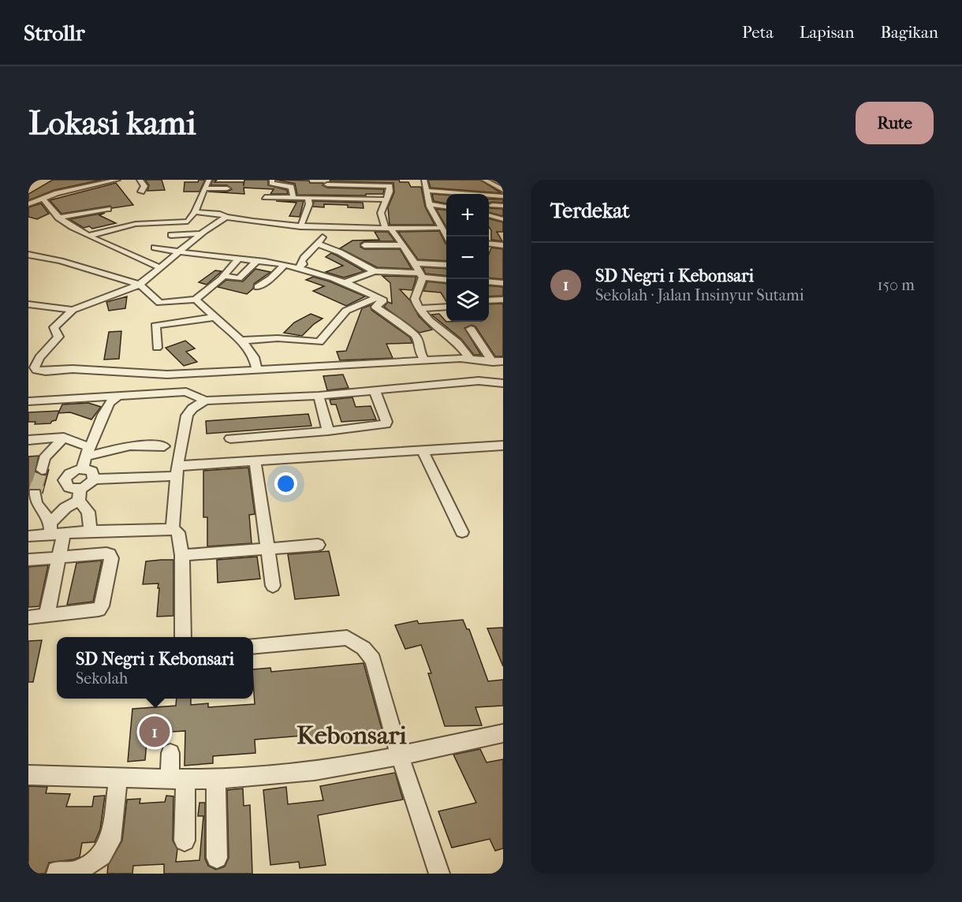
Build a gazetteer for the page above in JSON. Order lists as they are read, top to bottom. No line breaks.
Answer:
{"districts":["Kebonsari"],"page":{"header":"Strollr","nav":["Peta","Lapisan","Bagikan"],"buttons":"Rute","title":"Lokasi kami","heading":"Terdekat","map_buttons":["+","−"],"list":[{"mark":"1","name":"SD Negri 1 Kebonsari","note":"Sekolah · Jalan Insinyur Sutami","value":"150 m"}],"popup":["SD Negri 1 Kebonsari","Sekolah"],"pins":"1"}}
